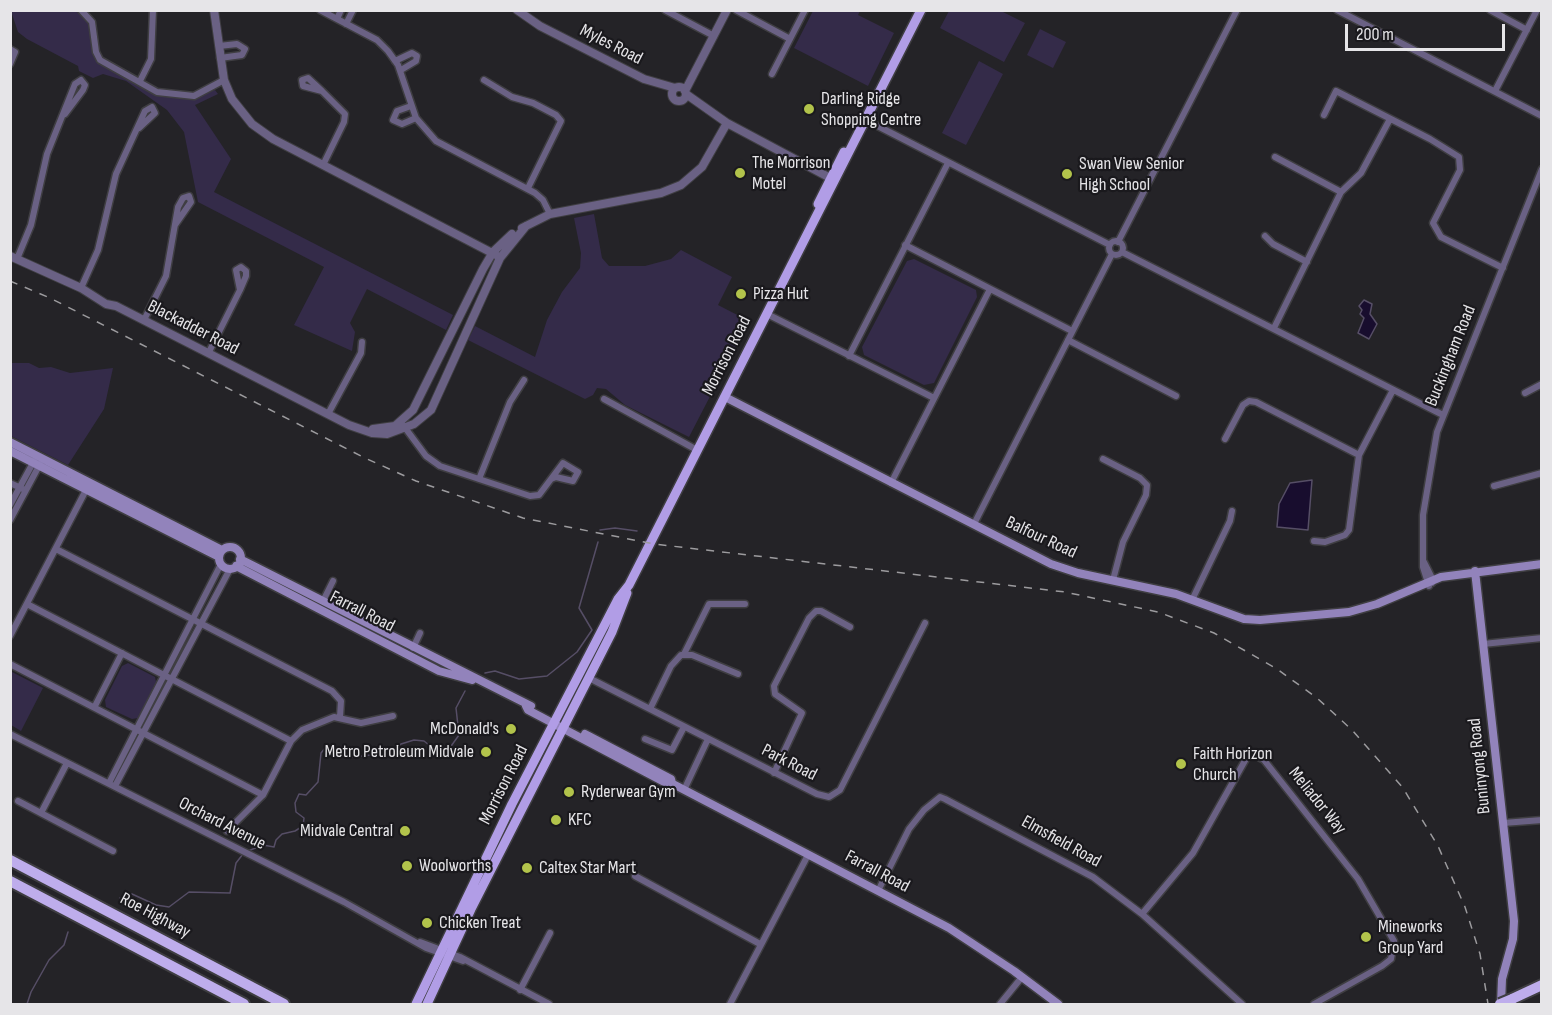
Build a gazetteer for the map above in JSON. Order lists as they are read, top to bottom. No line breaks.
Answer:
{"streets":{"highway":["Roe Highway"],"main road":["Morrison Road","Balfour Road","Farrall Road","Buninyong Road"],"street":["Myles Road","Blackadder Road","Buckingham Road","Park Road","Meliador Way","Orchard Avenue","Elmsfield Road"]},"crossings":[["Myles Road","Blackadder Road"],["Myles Road","Morrison Road"],["Morrison Road","Balfour Road"],["Morrison Road","Farrall Road"],["Morrison Road","Park Road"],["Morrison Road","Orchard Avenue"],["Buckingham Road","Balfour Road"],["Balfour Road","Buninyong Road"],["Farrall Road","Elmsfield Road"],["Meliador Way","Elmsfield Road"]],"places":["Darling Ridge Shopping Centre","The Morrison Motel","Swan View Senior High School","Pizza Hut","McDonald's","Metro Petroleum Midvale","Faith Horizon Church","Ryderwear Gym","KFC","Midvale Central","Woolworths","Caltex Star Mart","Chicken Treat","Mineworks Group Yard"],"scale_bar":"200 m"}
